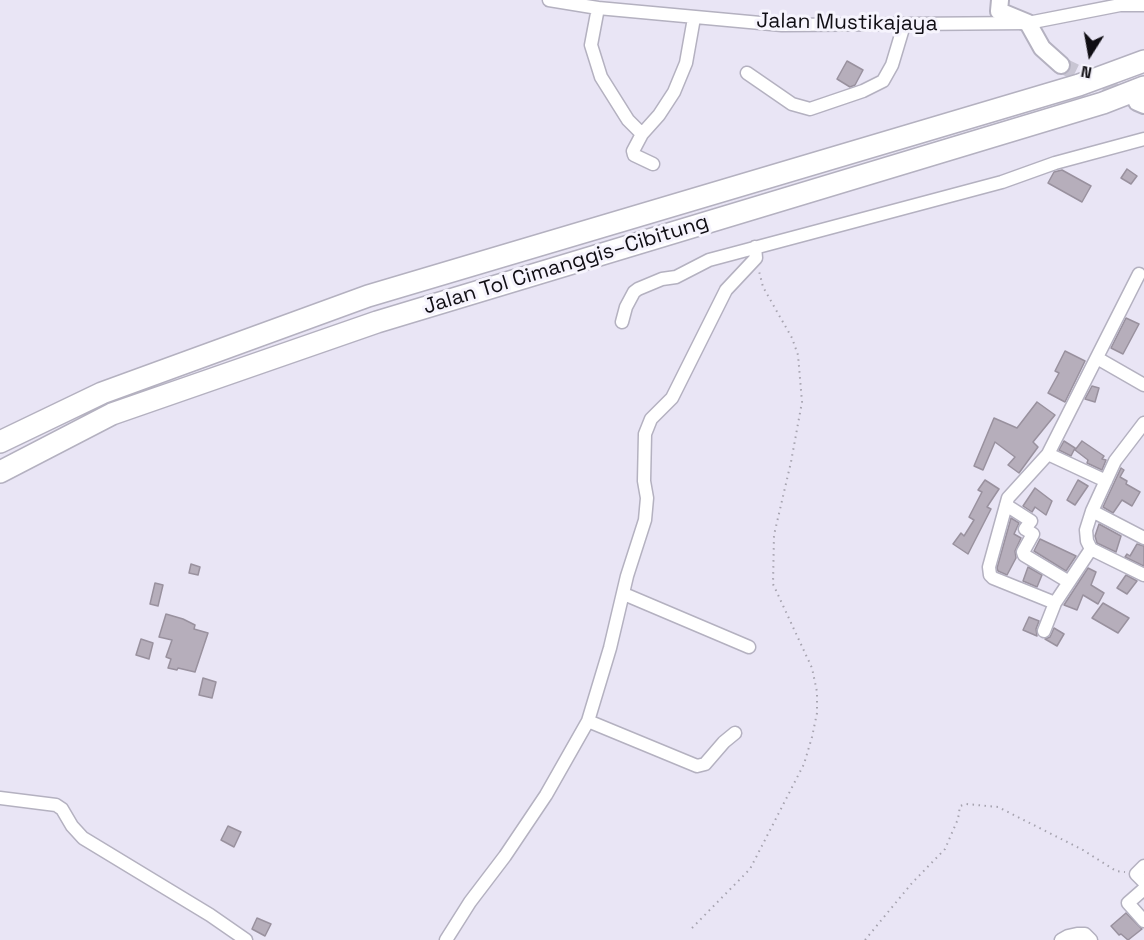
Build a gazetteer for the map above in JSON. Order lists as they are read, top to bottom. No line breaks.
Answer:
{"streets":{"highway":["Jalan Tol Cimanggis–Cibitung"],"street":["Jalan Mustikajaya"]},"north":"bottom"}
